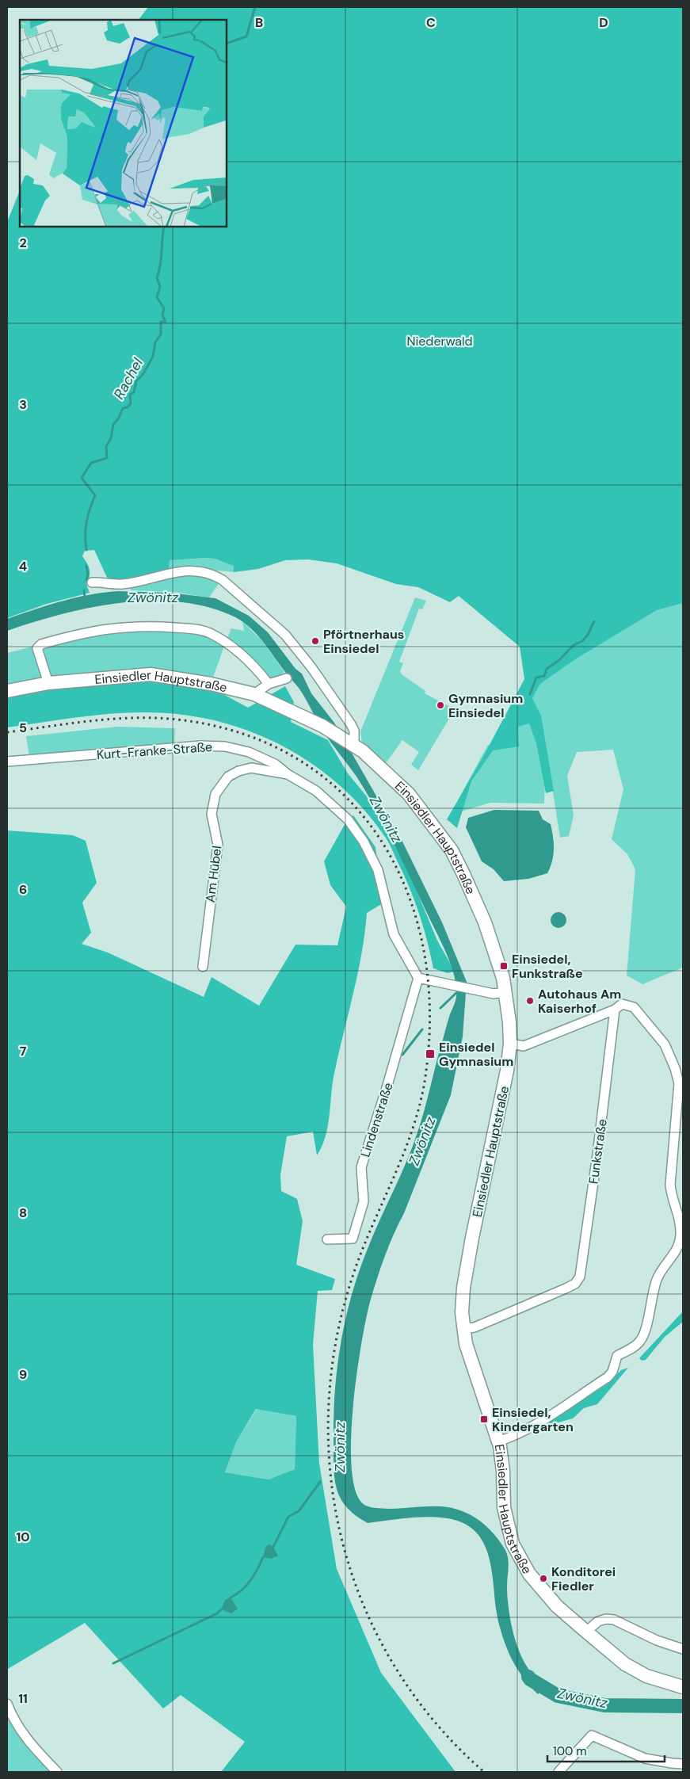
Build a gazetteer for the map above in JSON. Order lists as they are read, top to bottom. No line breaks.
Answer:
{"streets":{"main road":["Einsiedler Hauptstraße"],"street":["Kurt-Franke-Straße","Am Hübel","Lindenstraße","Funkstraße"]},"crossings":[["Einsiedler Hauptstraße","Funkstraße"],["Kurt-Franke-Straße","Am Hübel"],["Kurt-Franke-Straße","Lindenstraße"]],"water":["Rachel","Zwönitz"],"parks":["Niederwald"],"places":{"other":["Pförtnerhaus Einsiedel","Gymnasium Einsiedel","Autohaus Am Kaiserhof","Konditorei Fiedler"],"transit":["Einsiedel, Funkstraße","Einsiedel Gymnasium","Einsiedel, Kindergarten"]},"scale_bar":"100 m","grid":{"columns":["B","C","D"],"rows":["2","3","4","5","6","7","8","9","10","11"]}}
